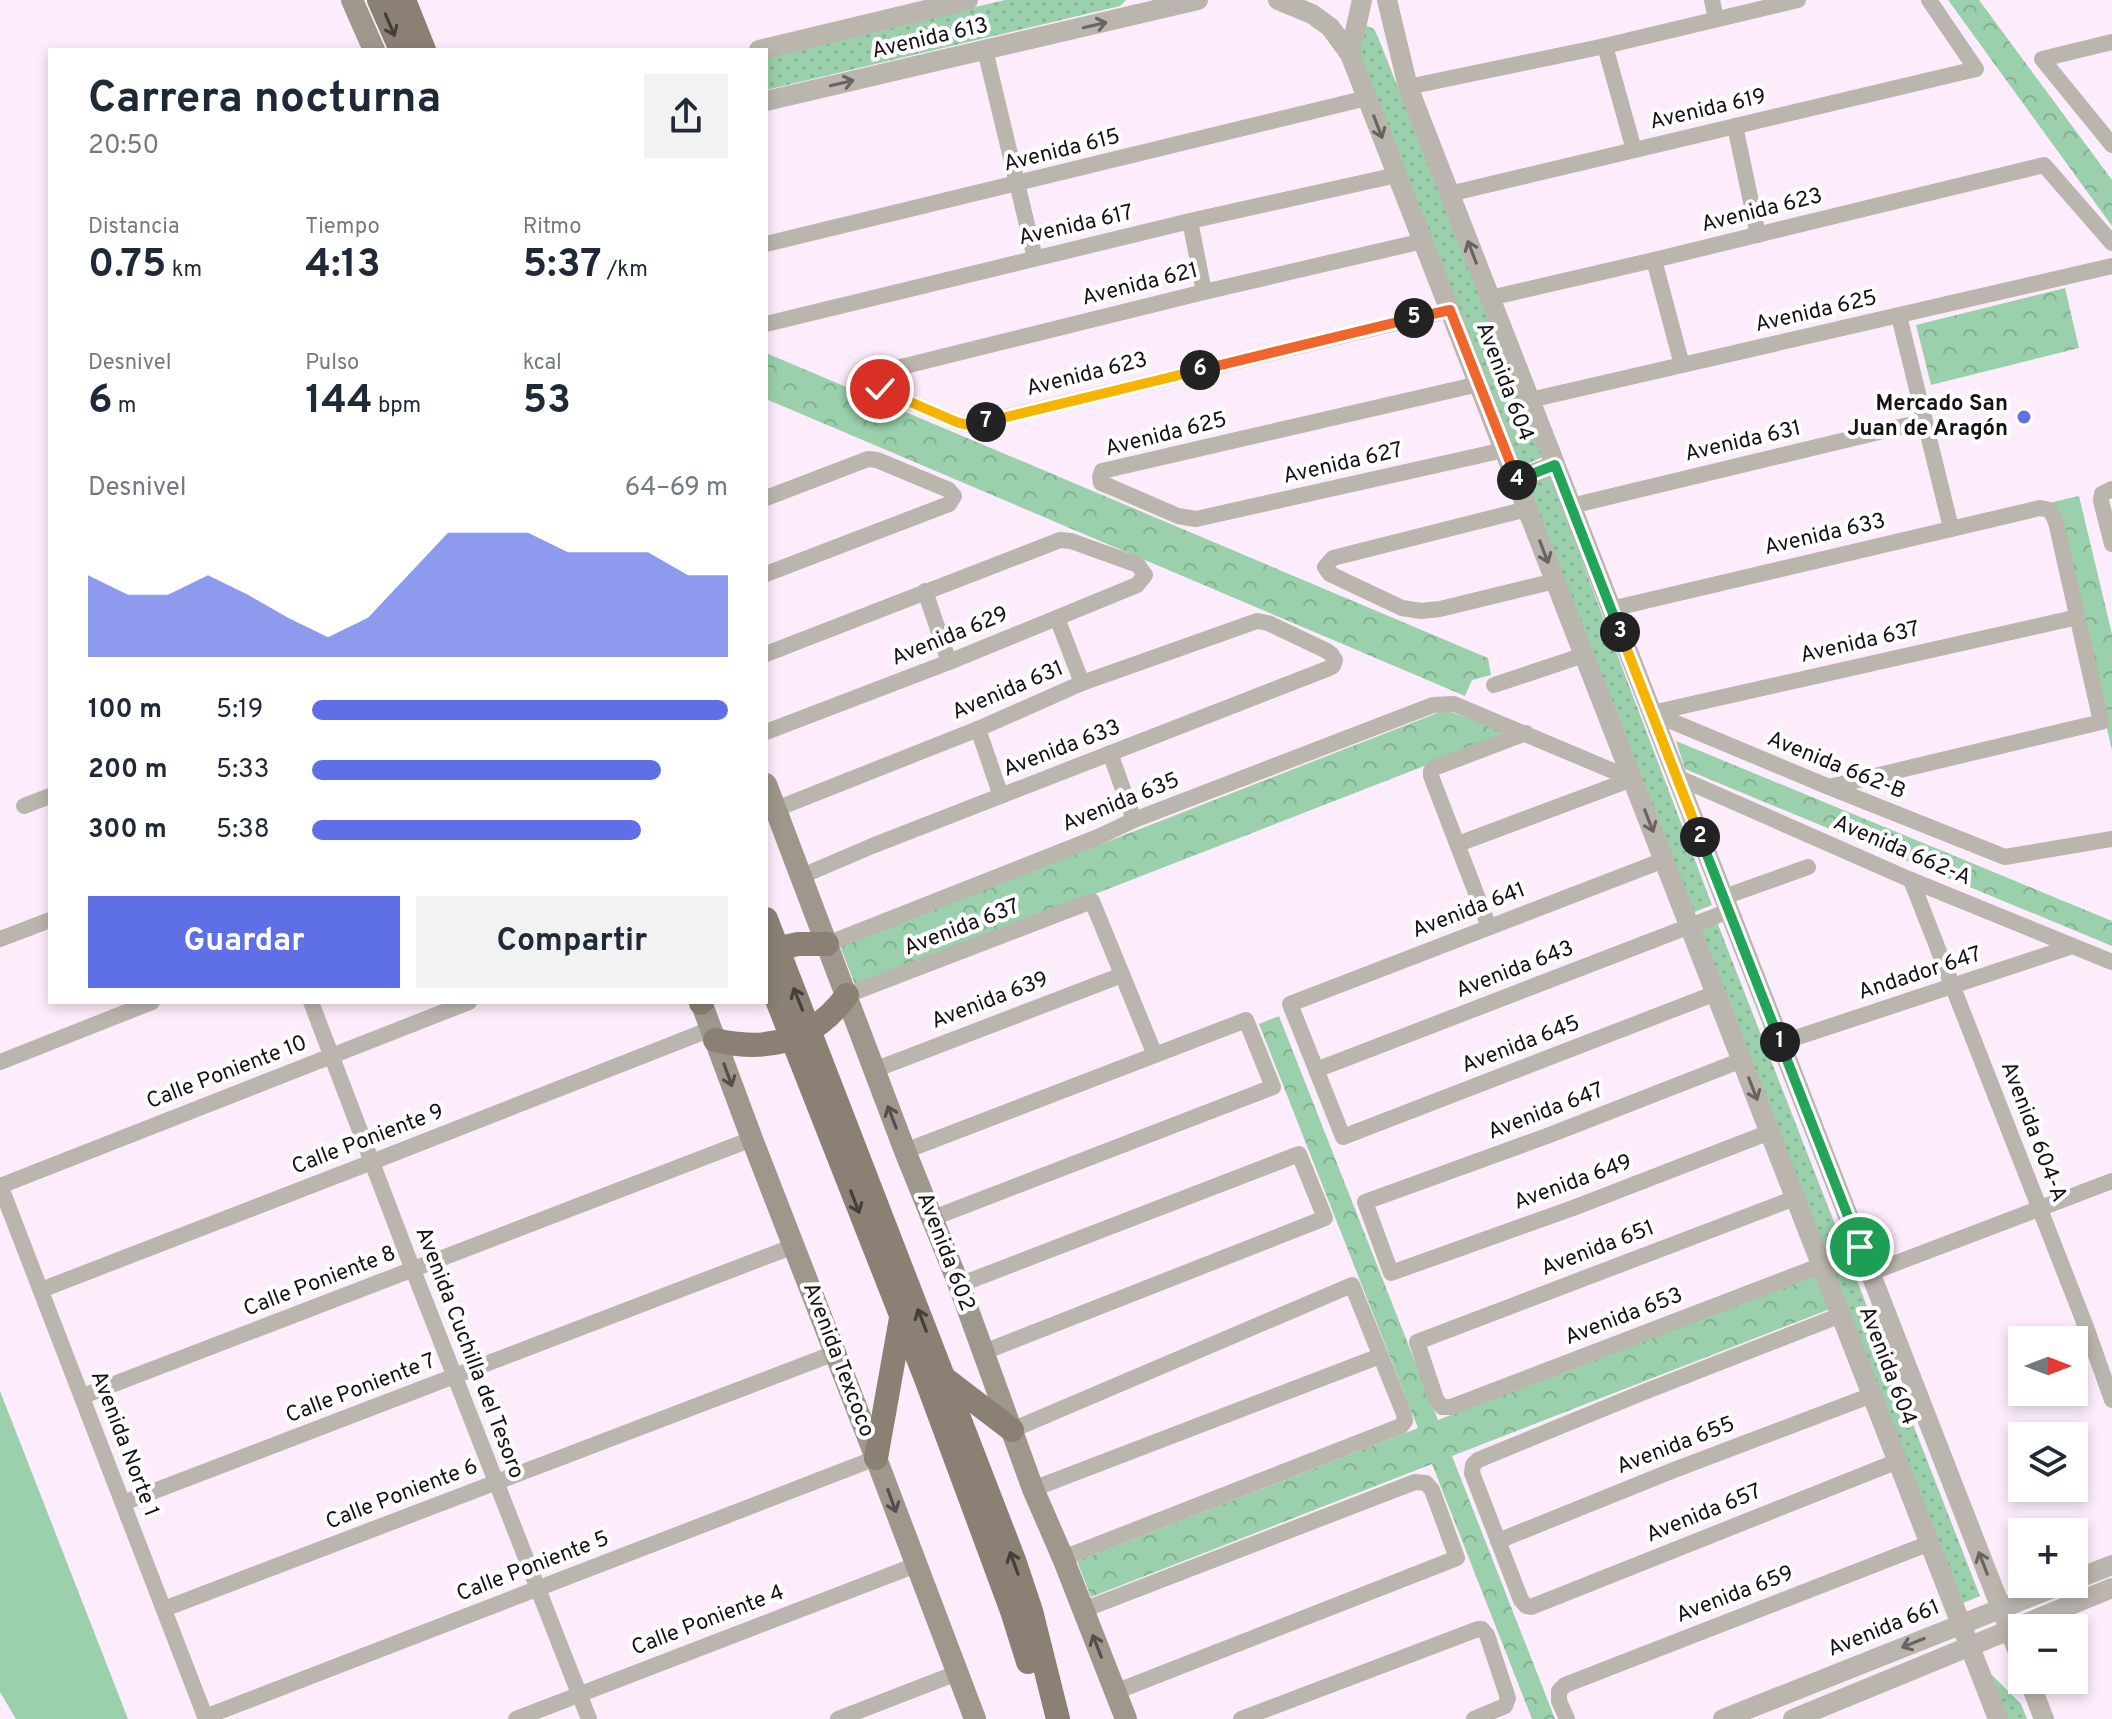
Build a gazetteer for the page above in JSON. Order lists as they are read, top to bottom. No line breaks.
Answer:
{"streets":{"main road":["Avenida 602","Avenida Texcoco"],"street":["Avenida 613","Avenida 619","Avenida 615","Avenida 623","Avenida 617","Avenida 621","Avenida 625","Avenida 604","Avenida 631","Avenida 627","Avenida 633","Avenida 629","Avenida 637","Avenida 662-B","Avenida 635","Avenida 662-A","Avenida 641","Avenida 643","Andador 647","Avenida 639","Avenida 645","Calle Poniente 10","Avenida 647","Avenida 604-A","Calle Poniente 9","Avenida 649","Avenida 651","Calle Poniente 8","Avenida 653","Avenida Cuchilla del Tesoro","Calle Poniente 7","Avenida Norte 1","Avenida 655","Calle Poniente 6","Avenida 657","Calle Poniente 5","Avenida 659","Calle Poniente 4","Avenida 661"]},"crossings":[["Avenida 619","Avenida 604"],["Avenida 615","Avenida 604"],["Avenida 623","Avenida 621"],["Avenida 623","Avenida 604"],["Avenida 617","Avenida 604"],["Avenida 621","Avenida 604"],["Avenida 625","Avenida 604"],["Avenida 625","Avenida 627"],["Avenida 604","Avenida 631"],["Avenida 604","Avenida 627"],["Avenida 604","Avenida 633"],["Avenida 604","Avenida 637"],["Avenida 604","Avenida 662-B"],["Avenida 604","Avenida 662-A"],["Avenida 604","Avenida 641"],["Avenida 604","Avenida 643"],["Avenida 604","Andador 647"],["Avenida 604","Avenida 645"],["Avenida 604","Avenida 647"],["Avenida 604","Avenida 649"],["Avenida 604","Avenida 651"],["Avenida 604","Avenida 653"],["Avenida 604","Avenida 655"],["Avenida 604","Avenida 657"],["Avenida 604","Avenida 659"],["Avenida 604","Avenida 661"],["Avenida 631","Avenida 633"],["Avenida 631","Avenida 602"],["Avenida 633","Avenida 637"],["Avenida 633","Avenida 602"],["Avenida 637","Avenida 662-B"],["Avenida 637","Avenida 639"],["Avenida 637","Avenida 602"],["Avenida 635","Avenida 602"],["Avenida 662-A","Andador 647"],["Avenida 662-A","Avenida 604-A"],["Avenida 641","Avenida 643"],["Avenida 641","Avenida 645"],["Avenida 643","Avenida 645"],["Andador 647","Avenida 604-A"],["Avenida 639","Avenida 602"],["Calle Poniente 10","Avenida Cuchilla del Tesoro"],["Calle Poniente 10","Avenida Norte 1"],["Avenida 647","Avenida 649"],["Calle Poniente 9","Avenida Cuchilla del Tesoro"],["Calle Poniente 9","Avenida Texcoco"],["Calle Poniente 9","Avenida Norte 1"],["Avenida 651","Avenida 653"],["Calle Poniente 8","Avenida Cuchilla del Tesoro"],["Calle Poniente 8","Avenida Texcoco"],["Calle Poniente 8","Avenida Norte 1"],["Avenida Cuchilla del Tesoro","Calle Poniente 7"],["Avenida Cuchilla del Tesoro","Calle Poniente 6"],["Avenida Cuchilla del Tesoro","Calle Poniente 5"],["Avenida Cuchilla del Tesoro","Calle Poniente 4"],["Avenida Texcoco","Calle Poniente 7"],["Avenida Texcoco","Calle Poniente 6"],["Avenida Texcoco","Calle Poniente 5"],["Avenida Texcoco","Calle Poniente 4"],["Calle Poniente 7","Avenida Norte 1"],["Avenida Norte 1","Calle Poniente 6"],["Avenida Norte 1","Calle Poniente 5"],["Avenida 655","Avenida 657"]],"places":["Mercado San Juan de Aragón"],"north":"right","page":{"heading":["Carrera nocturna","20:50"],"stats":[["Distancia","0.75 km"],["Tiempo","4:13"],["Ritmo","5:37 /km"],["Desnivel","6 m"],["Pulso","144 bpm"],["kcal","53"]],"pins":["5","6","7","4","3","2","1"],"chart":["Desnivel","64–69 m"],"list":[{"name":"100 m","note":"5:19"},{"name":"200 m","note":"5:33"},{"name":"300 m","note":"5:38"}],"buttons":["Guardar","Compartir"],"map_buttons":["+","−"]}}
